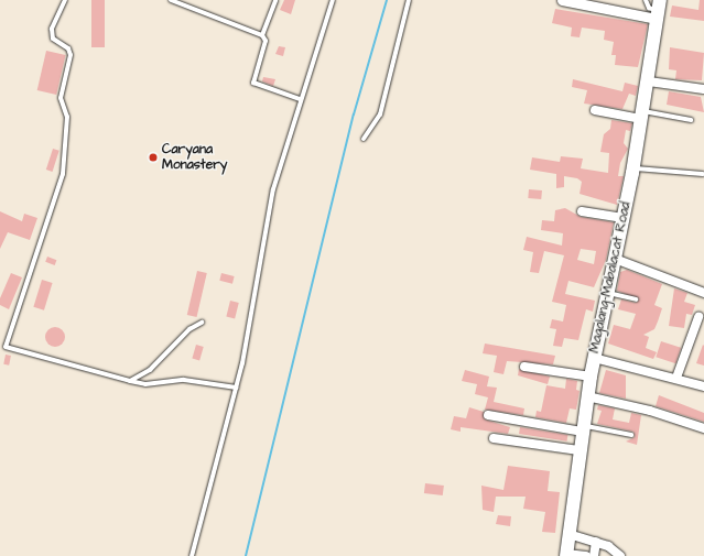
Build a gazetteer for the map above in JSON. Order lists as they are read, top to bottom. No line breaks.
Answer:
{"streets":{"main road":["Magalang-Mabalacat Road"]},"places":["Caryana Monastery"]}
